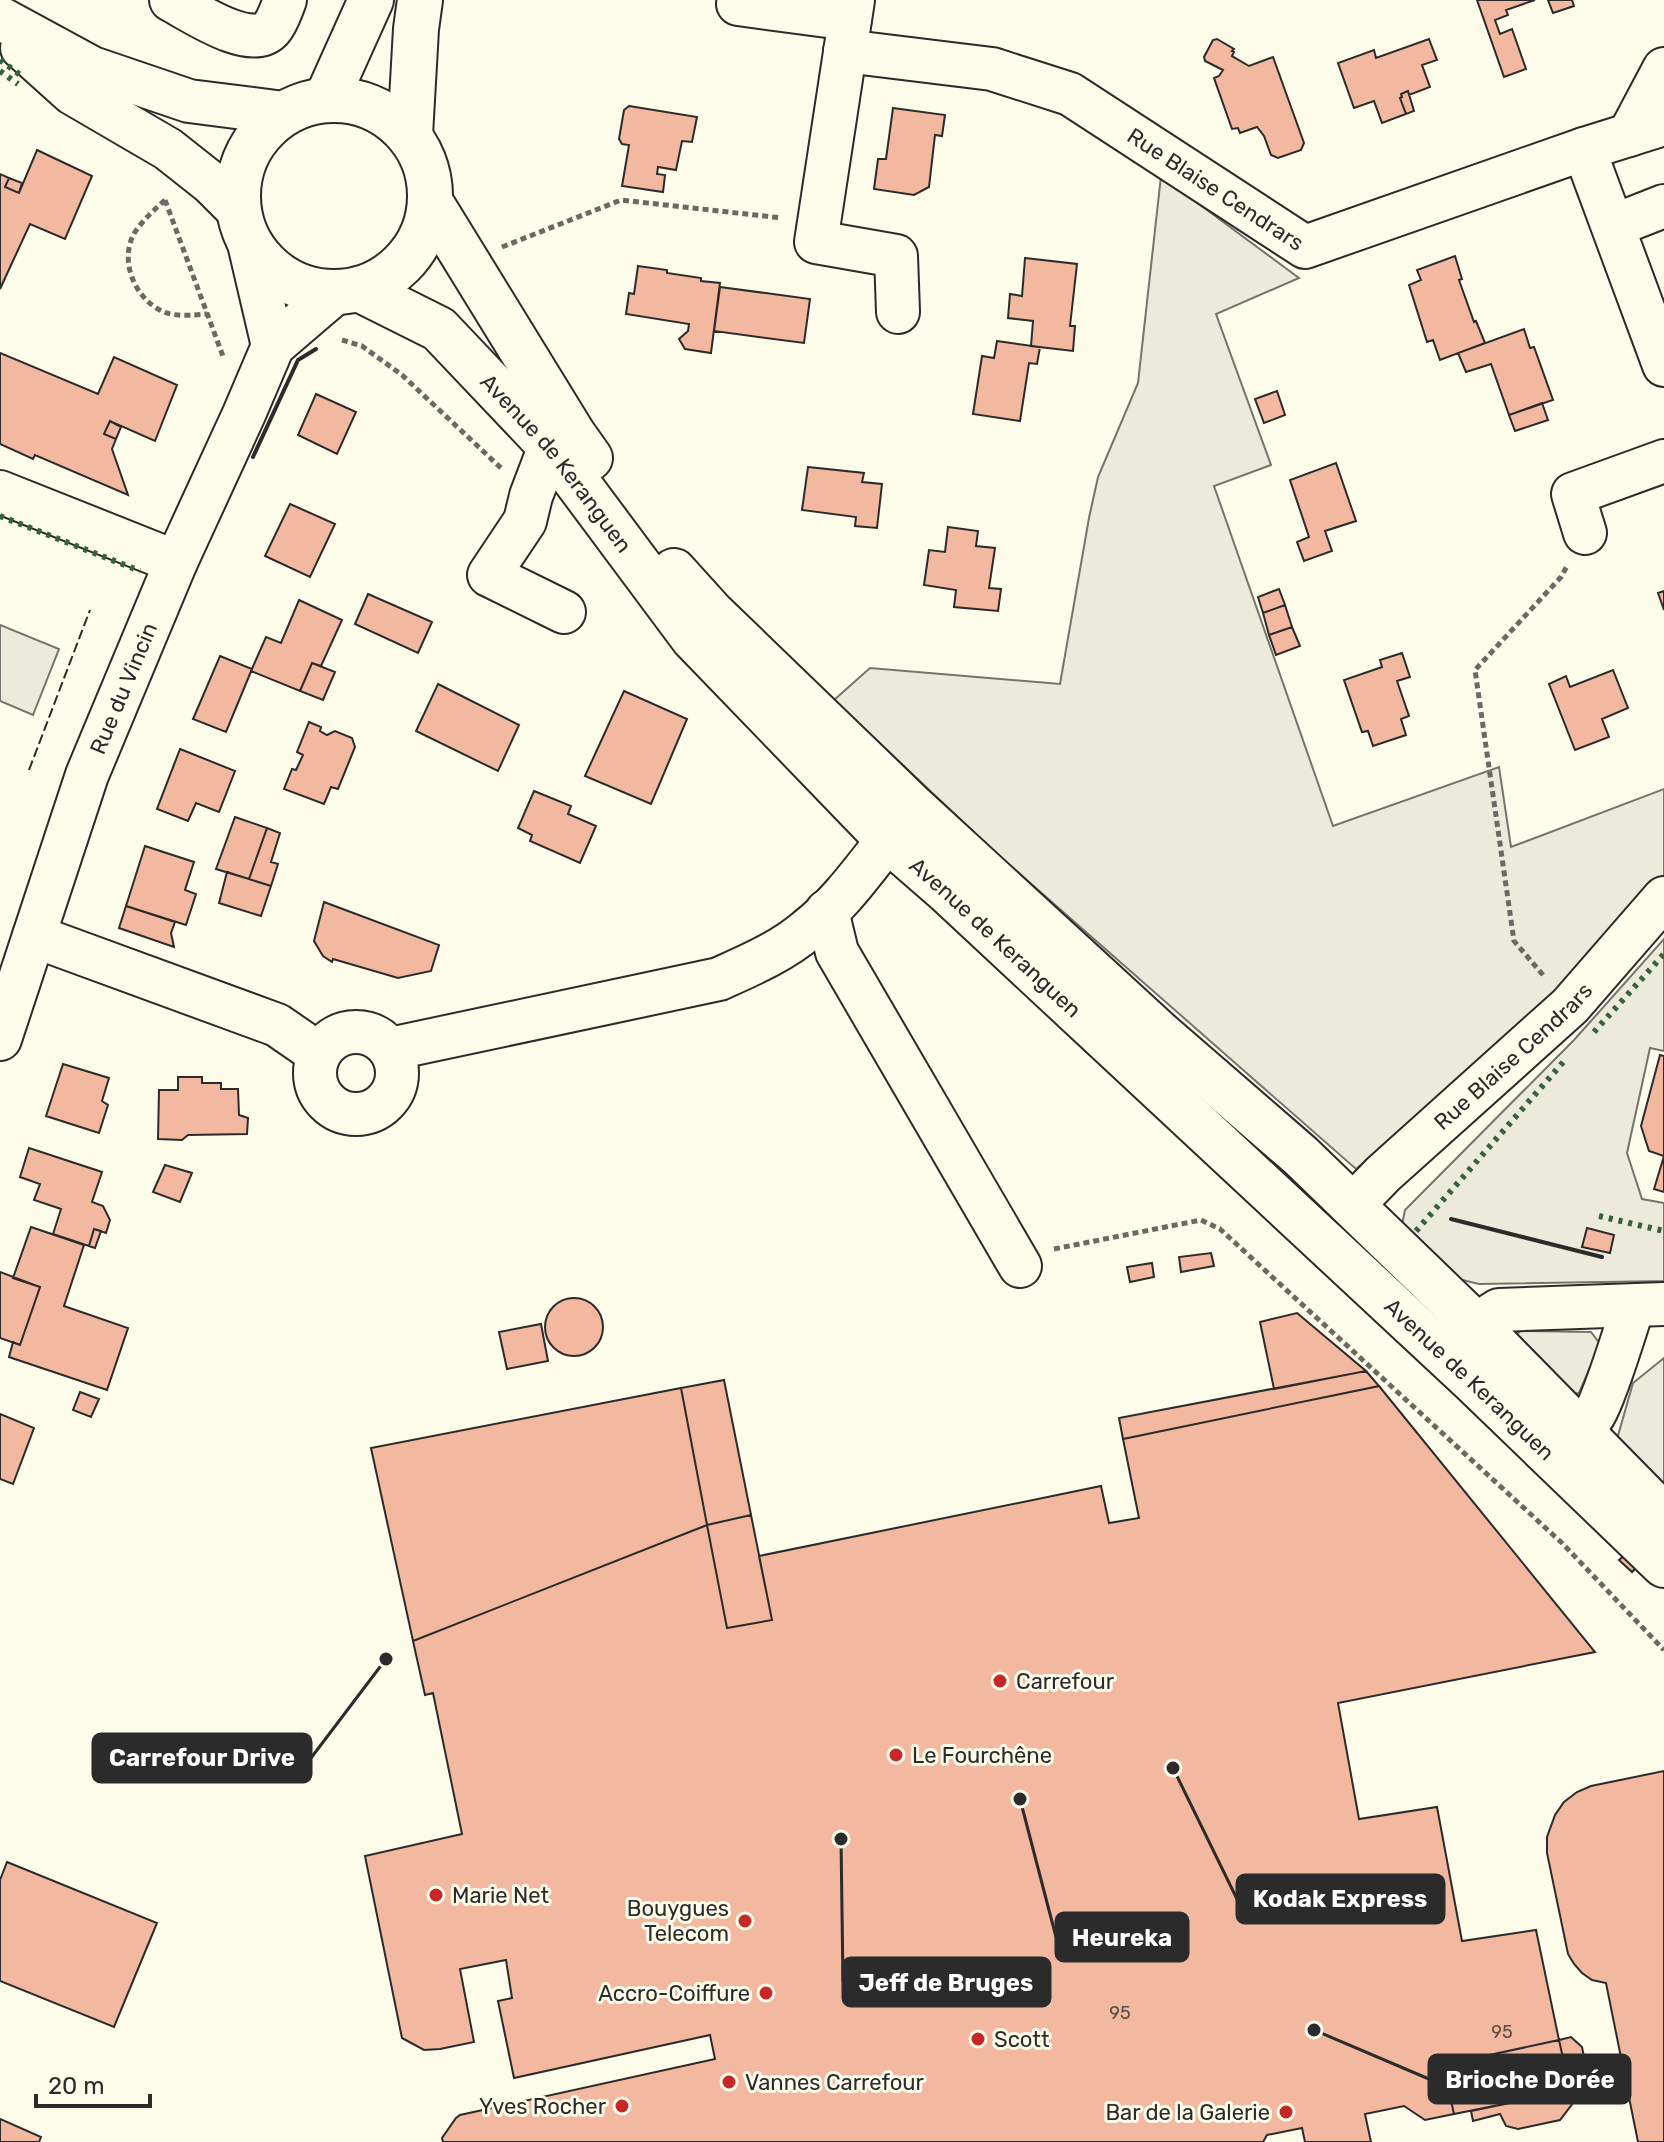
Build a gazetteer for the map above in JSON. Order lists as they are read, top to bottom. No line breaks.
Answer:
{"streets":{"main road":["Avenue de Keranguen"],"street":["Rue Blaise Cendrars","Rue du Vincin"]},"crossings":[["Rue Blaise Cendrars","Avenue de Keranguen"],["Avenue de Keranguen","Rue du Vincin"]],"places":["Carrefour Drive","Carrefour","Le Fourchêne","Kodak Express","Heureka","Jeff de Bruges","Marie Net","Bouygues Telecom","Accro-Coiffure","Brioche Dorée","Scott","Vannes Carrefour","Yves Rocher","Bar de la Galerie"],"house_numbers":["95","95"],"scale_bar":"20 m"}
